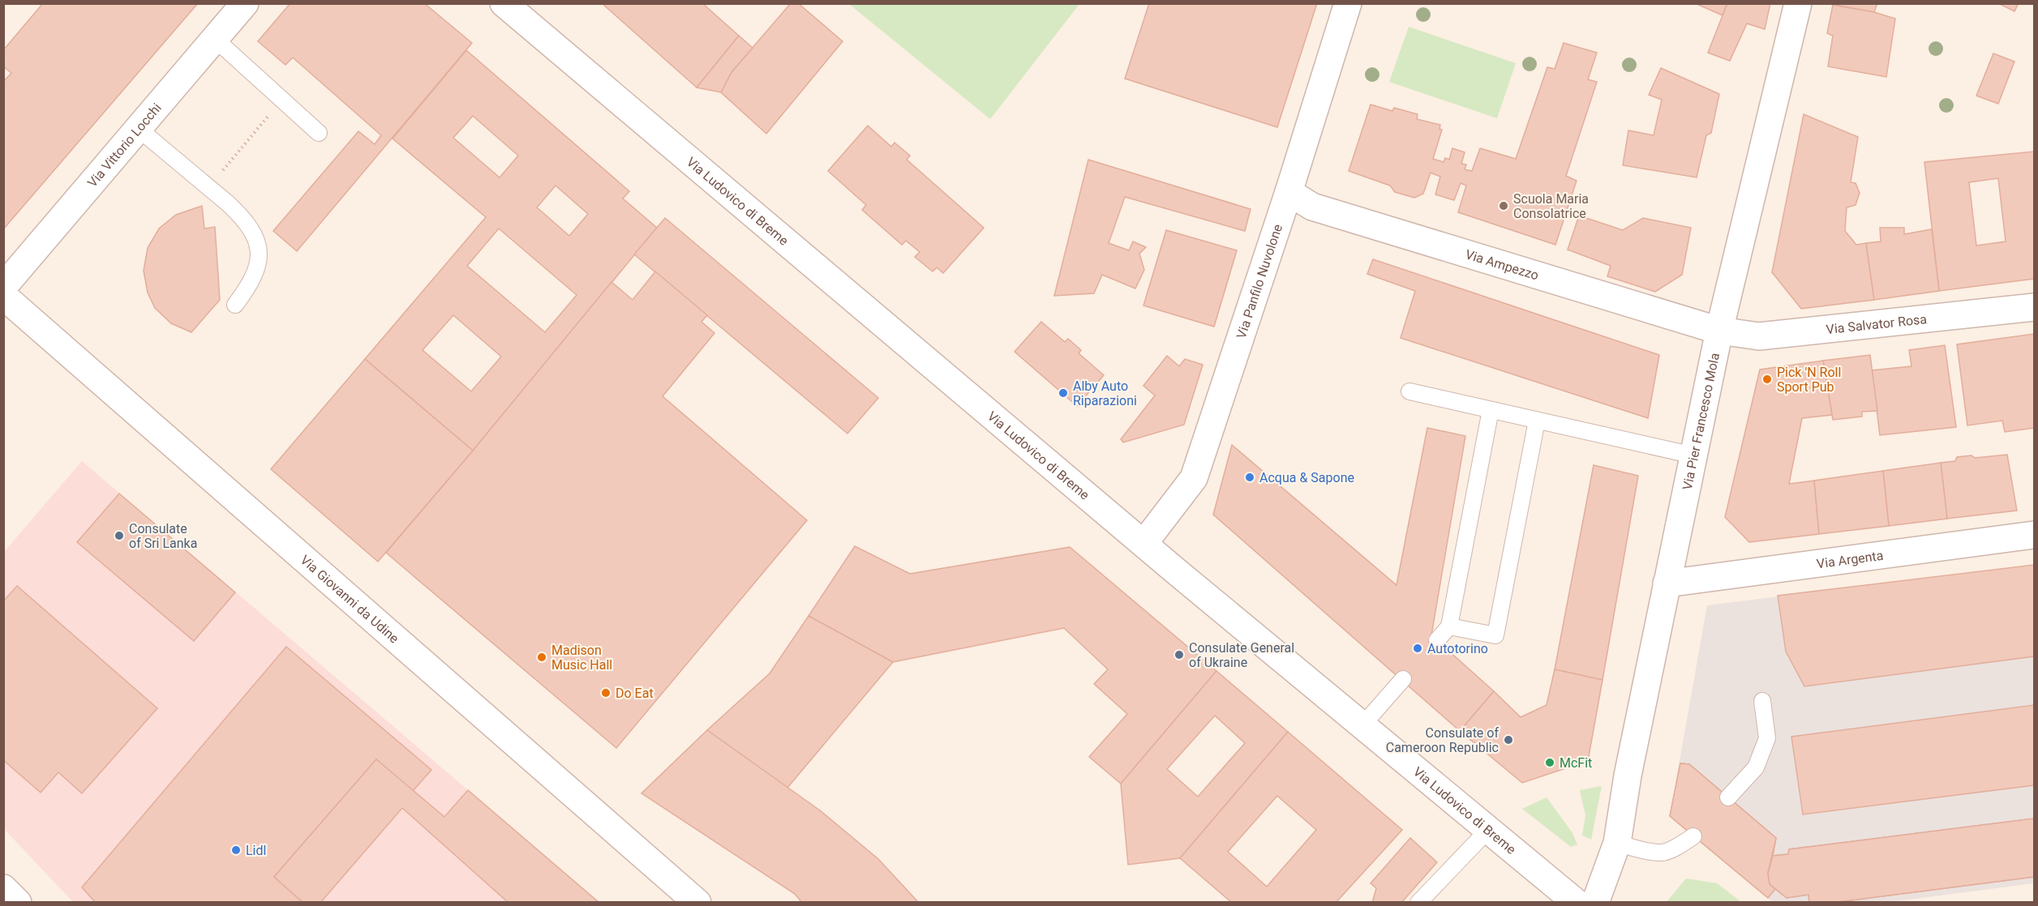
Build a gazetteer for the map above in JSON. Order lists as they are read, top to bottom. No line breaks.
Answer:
{"streets":{"street":["Via Vittorio Locchi","Via Ludovico di Breme","Via Ampezzo","Via Panfilo Nuvolone","Via Salvator Rosa","Via Pier Francesco Mola","Via Argenta","Via Giovanni da Udine"]},"crossings":[["Via Ludovico di Breme","Via Panfilo Nuvolone"],["Via Ampezzo","Via Panfilo Nuvolone"],["Via Ampezzo","Via Salvator Rosa"],["Via Ampezzo","Via Pier Francesco Mola"],["Via Salvator Rosa","Via Pier Francesco Mola"],["Via Pier Francesco Mola","Via Argenta"]],"places":["Scuola Maria Consolatrice","Pick 'N Roll Sport Pub","Alby Auto Riparazioni","Acqua & Sapone","Consulate of Sri Lanka","Autotorino","Consulate General of Ukraine","Madison Music Hall","Do Eat","Consulate of Cameroon Republic","McFit","Lidl"]}
